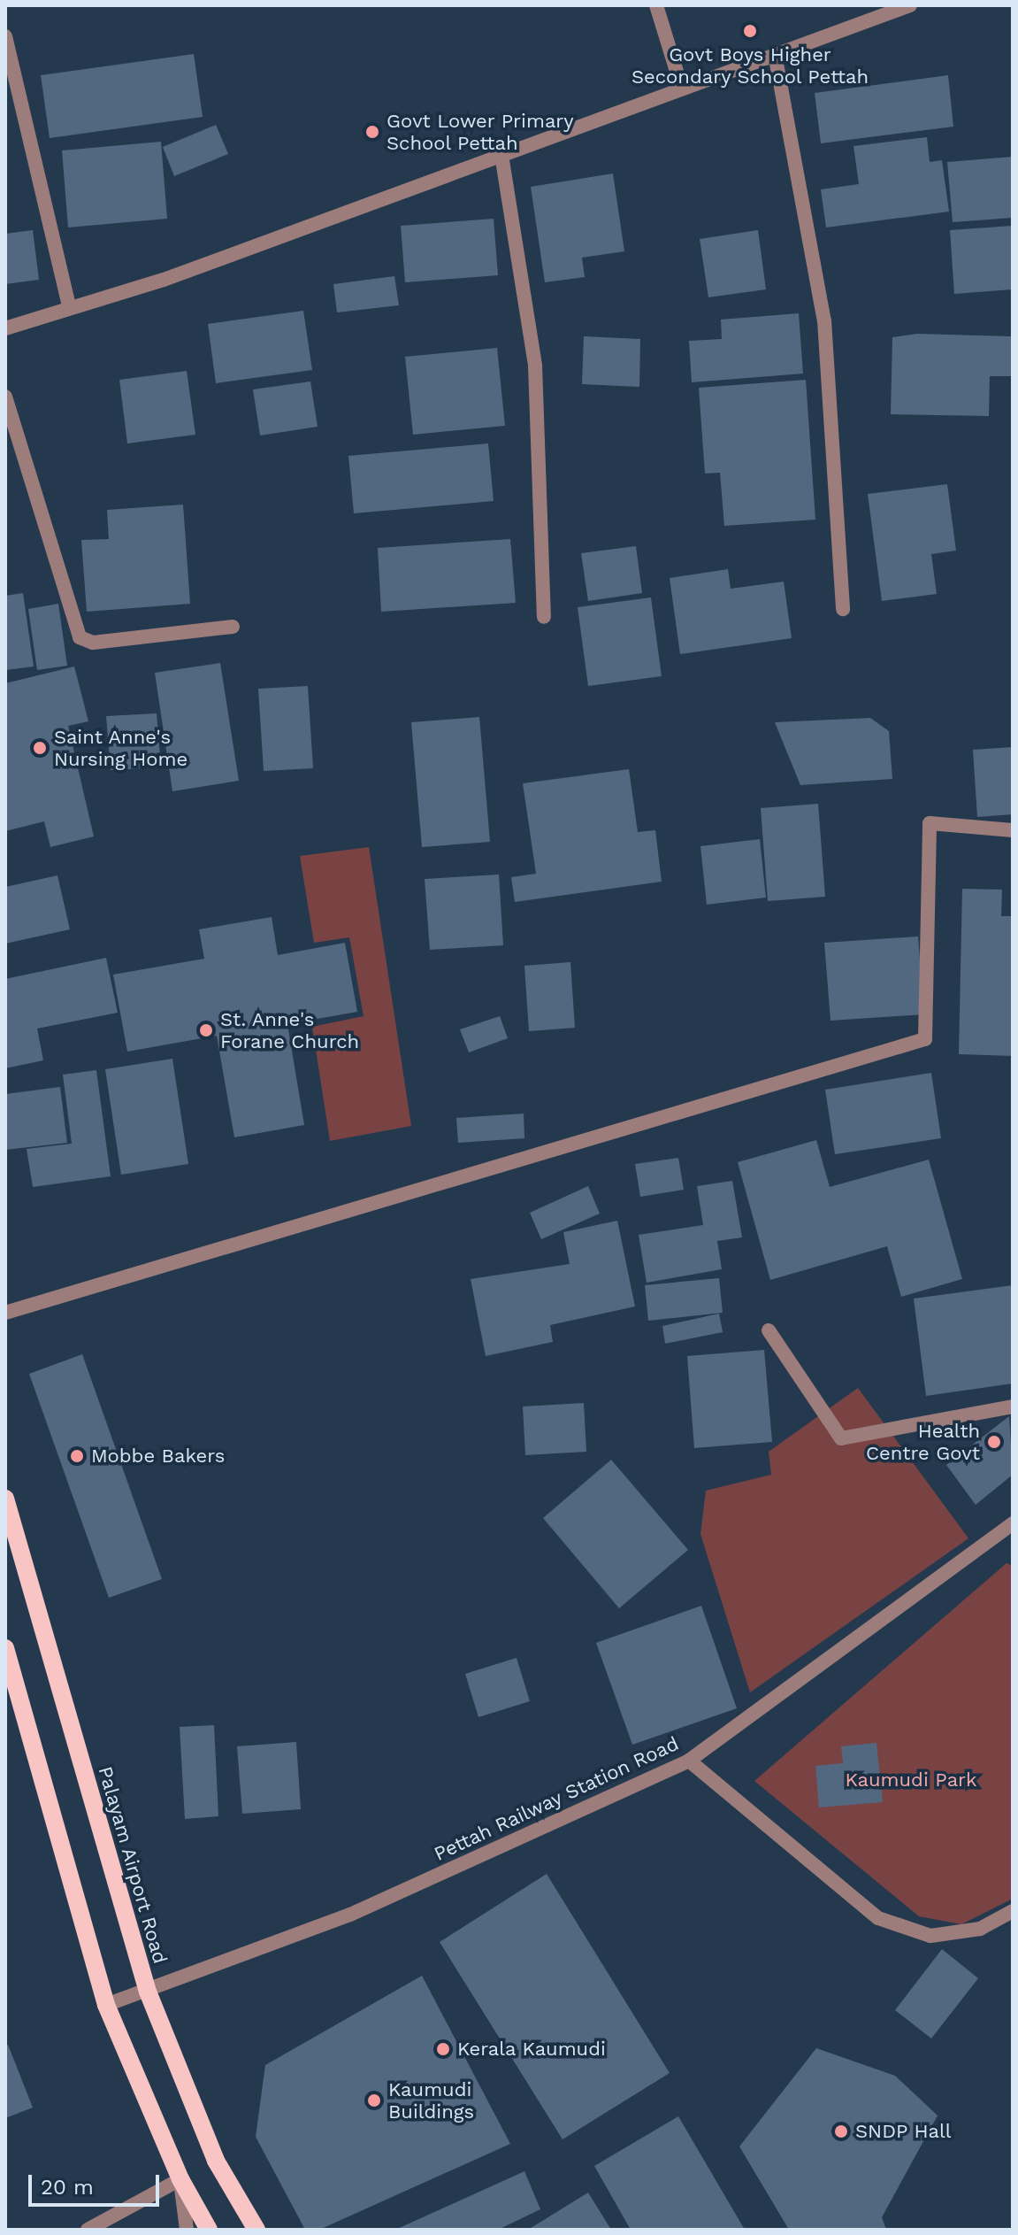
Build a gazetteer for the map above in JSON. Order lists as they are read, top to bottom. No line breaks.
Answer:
{"streets":{"main road":["Palayam Airport Road"],"street":["Pettah Railway Station Road"]},"crossings":[["Pettah Railway Station Road","Palayam Airport Road"]],"parks":["Kaumudi Park"],"places":["Govt Boys Higher Secondary School Pettah","Govt Lower Primary School Pettah","Saint Anne's Nursing Home","St. Anne's Forane Church","Health Centre Govt","Mobbe Bakers","Kerala Kaumudi","Kaumudi Buildings","SNDP Hall"],"scale_bar":"20 m"}
